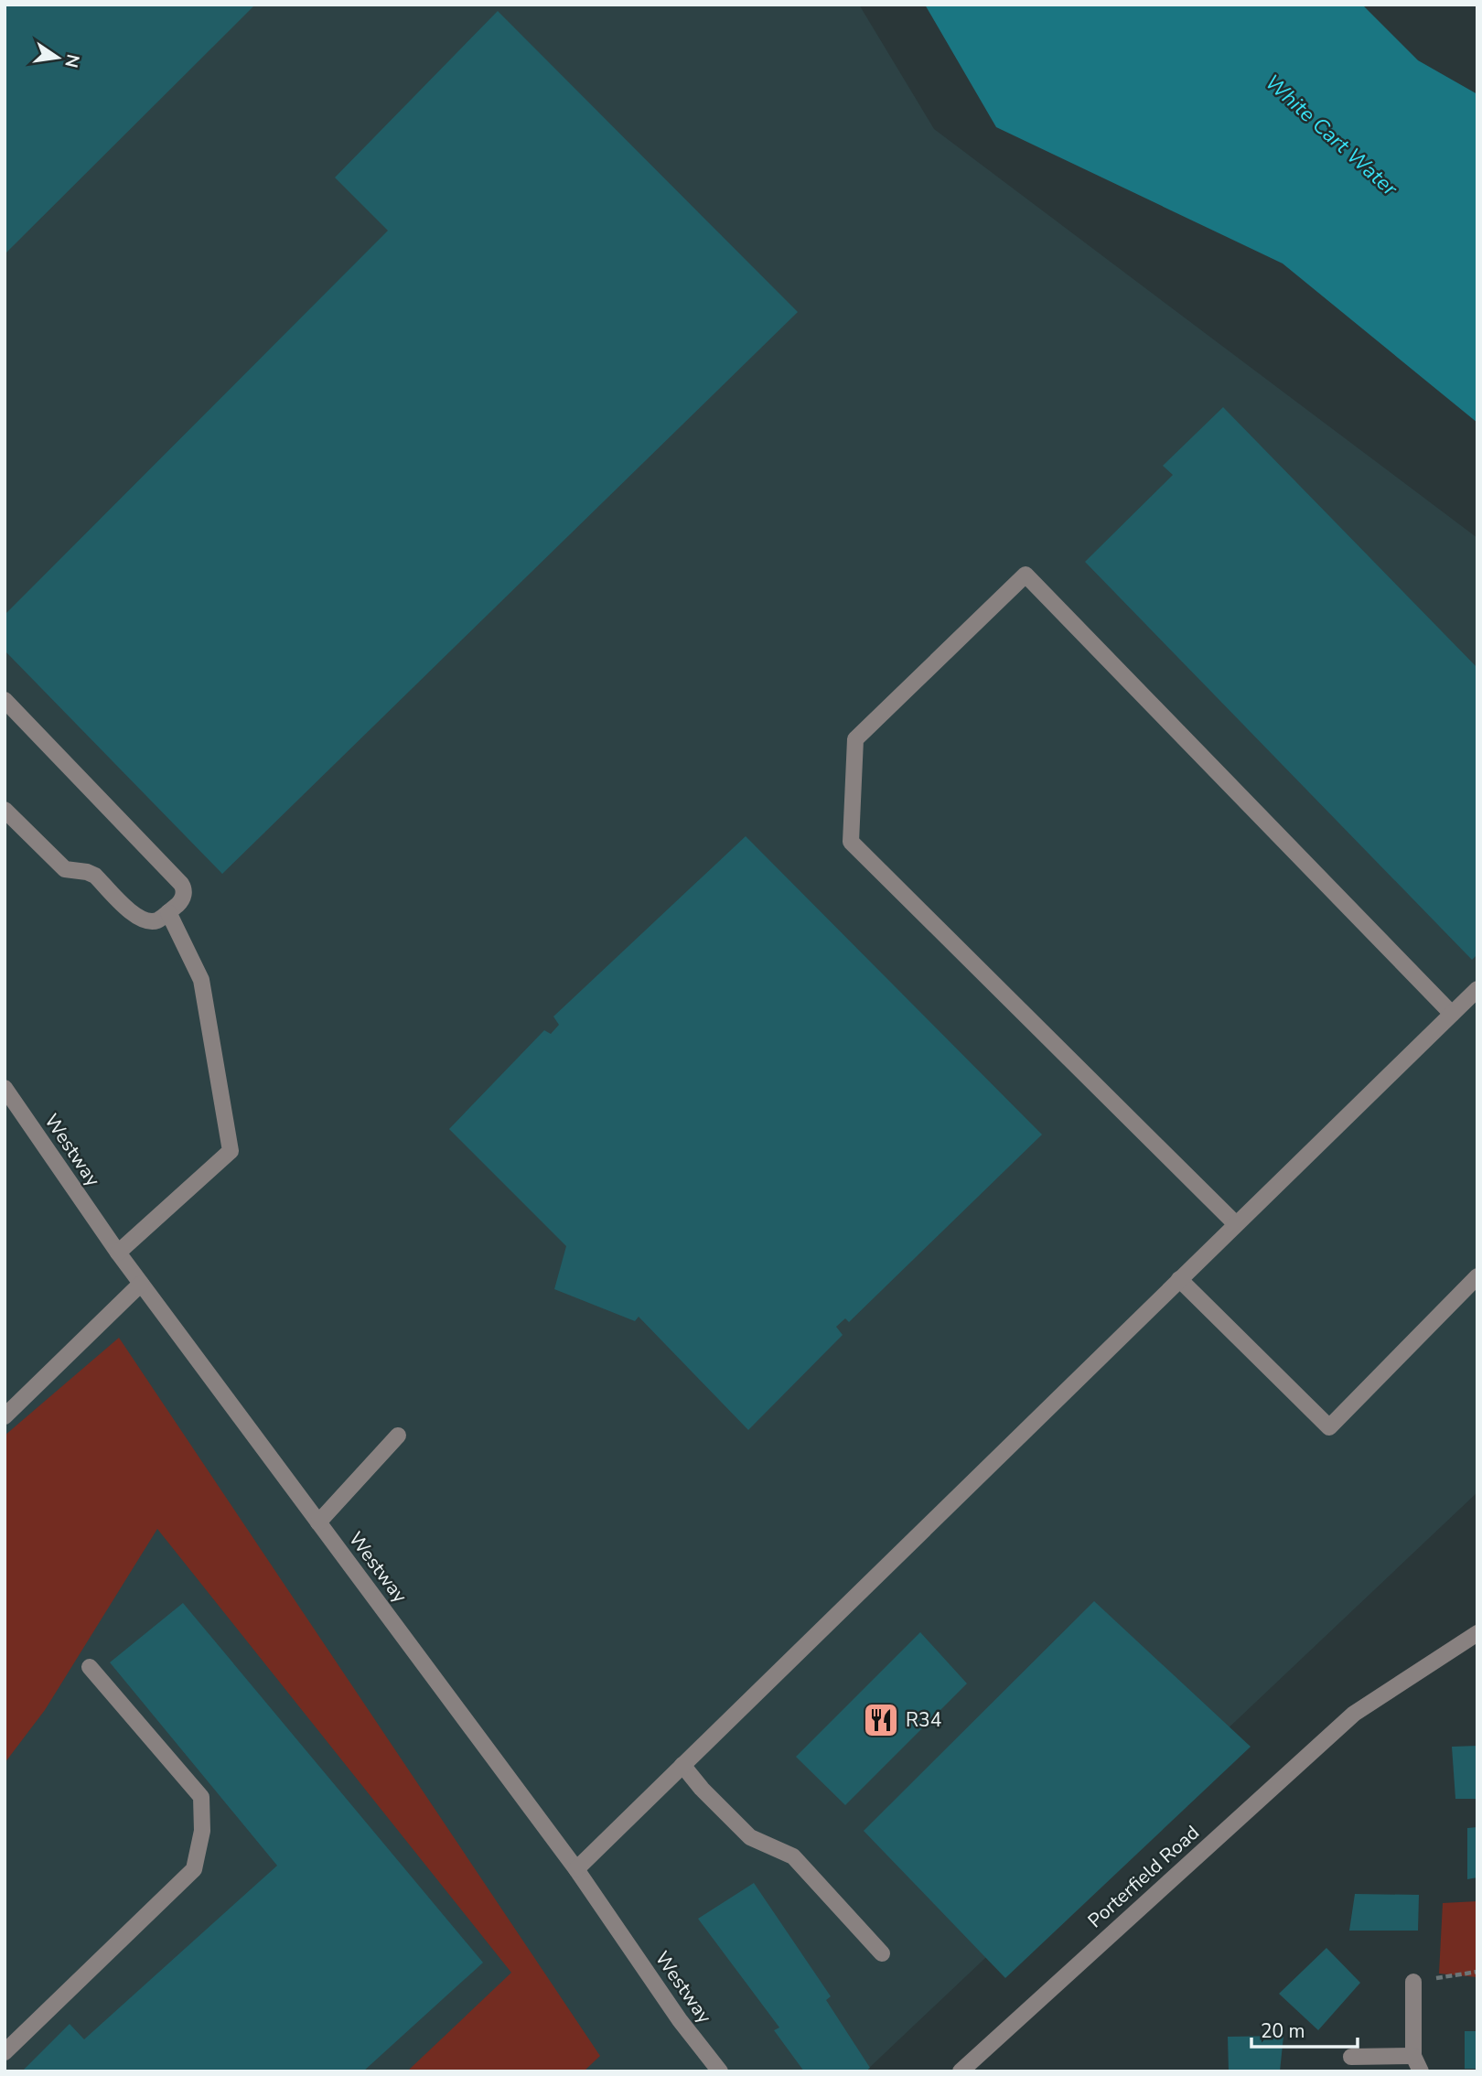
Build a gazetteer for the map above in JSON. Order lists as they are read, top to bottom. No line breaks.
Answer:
{"streets":{"street":["Westway","Porterfield Road"]},"water":["White Cart Water"],"places":{"restaurant":["R34"]},"scale_bar":"20 m","north":"right"}
